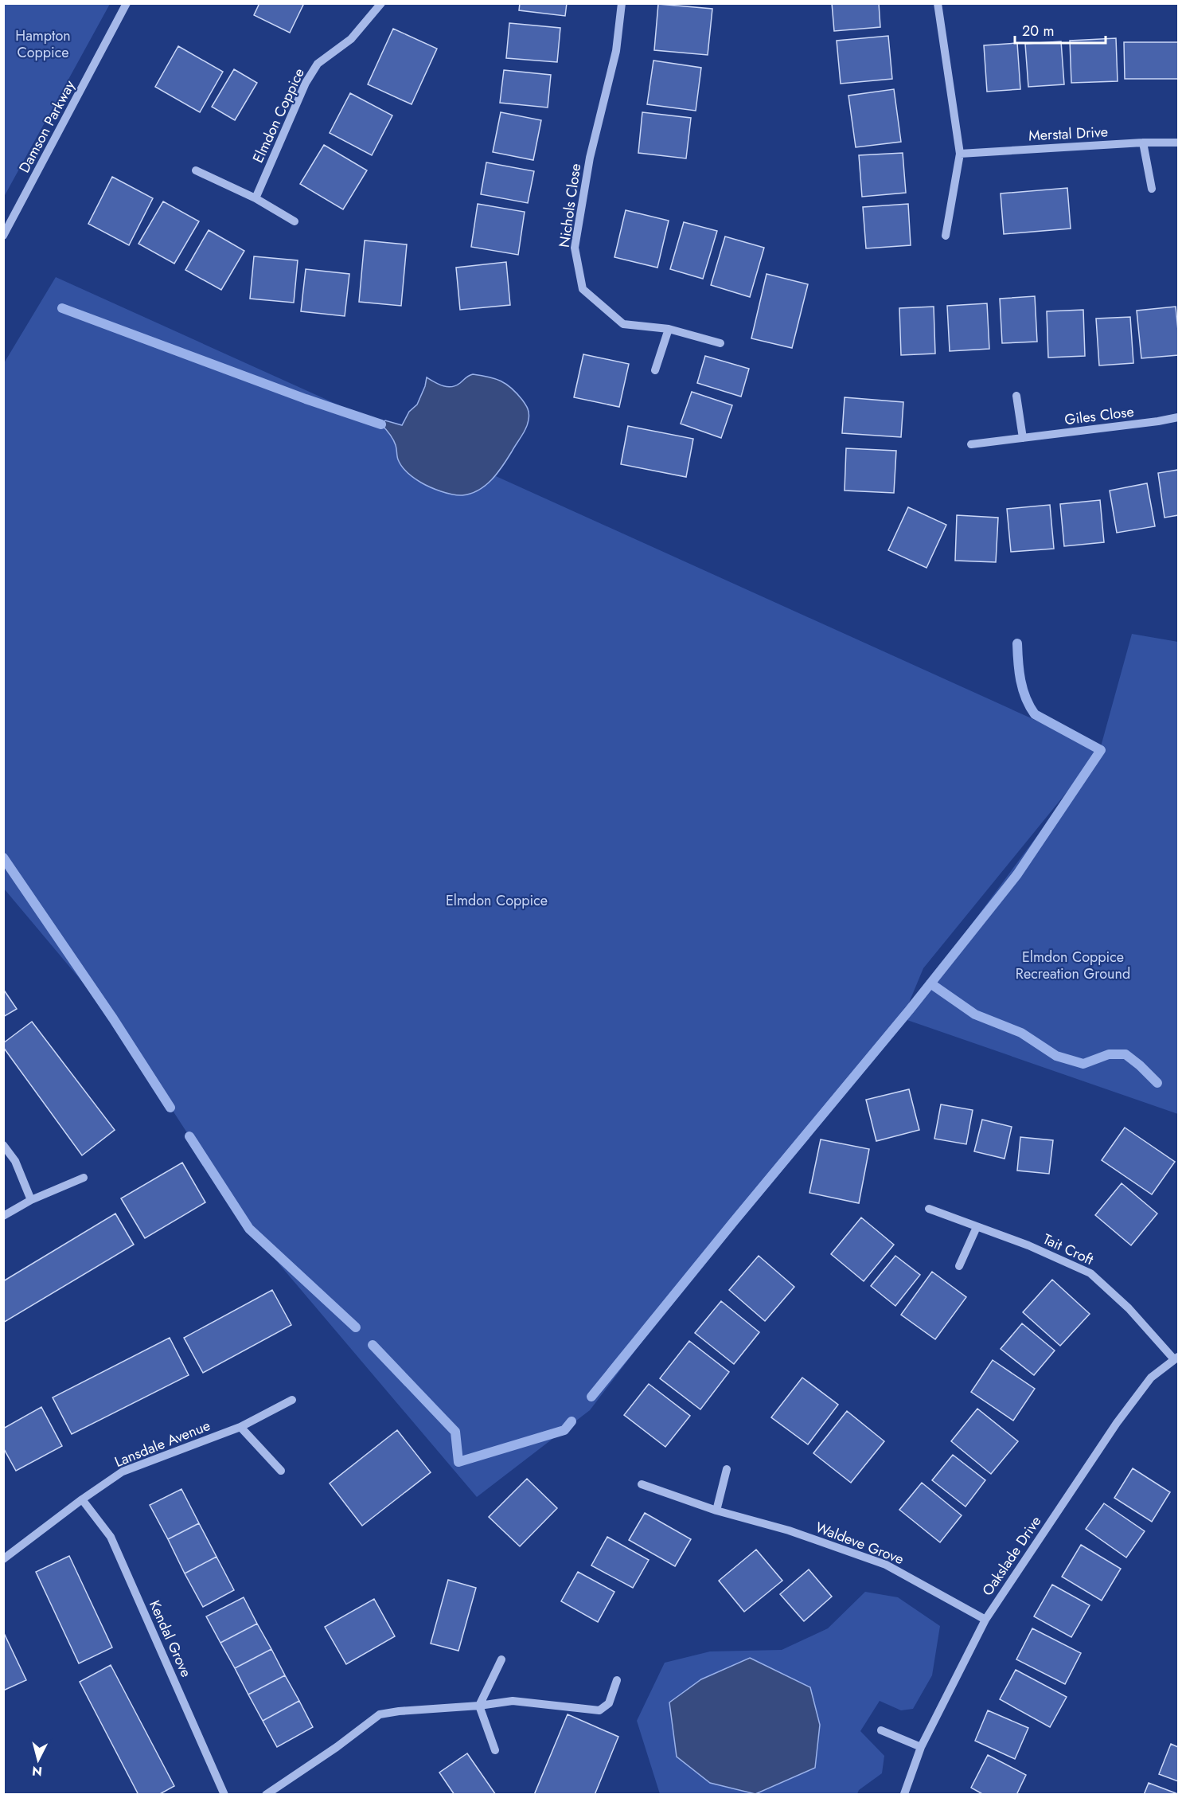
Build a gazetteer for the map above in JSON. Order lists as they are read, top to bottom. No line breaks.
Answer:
{"streets":{"street":["Elmdon Coppice","Damson Parkway","Merstal Drive","Nichols Close","Giles Close","Tait Croft","Lansdale Avenue","Waldeve Grove","Oakslade Drive","Kendal Grove"]},"crossings":[["Tait Croft","Oakslade Drive"],["Lansdale Avenue","Kendal Grove"],["Waldeve Grove","Oakslade Drive"]],"parks":["Hampton Coppice","Elmdon Coppice","Elmdon Coppice Recreation Ground"],"scale_bar":"20 m","north":"bottom"}
